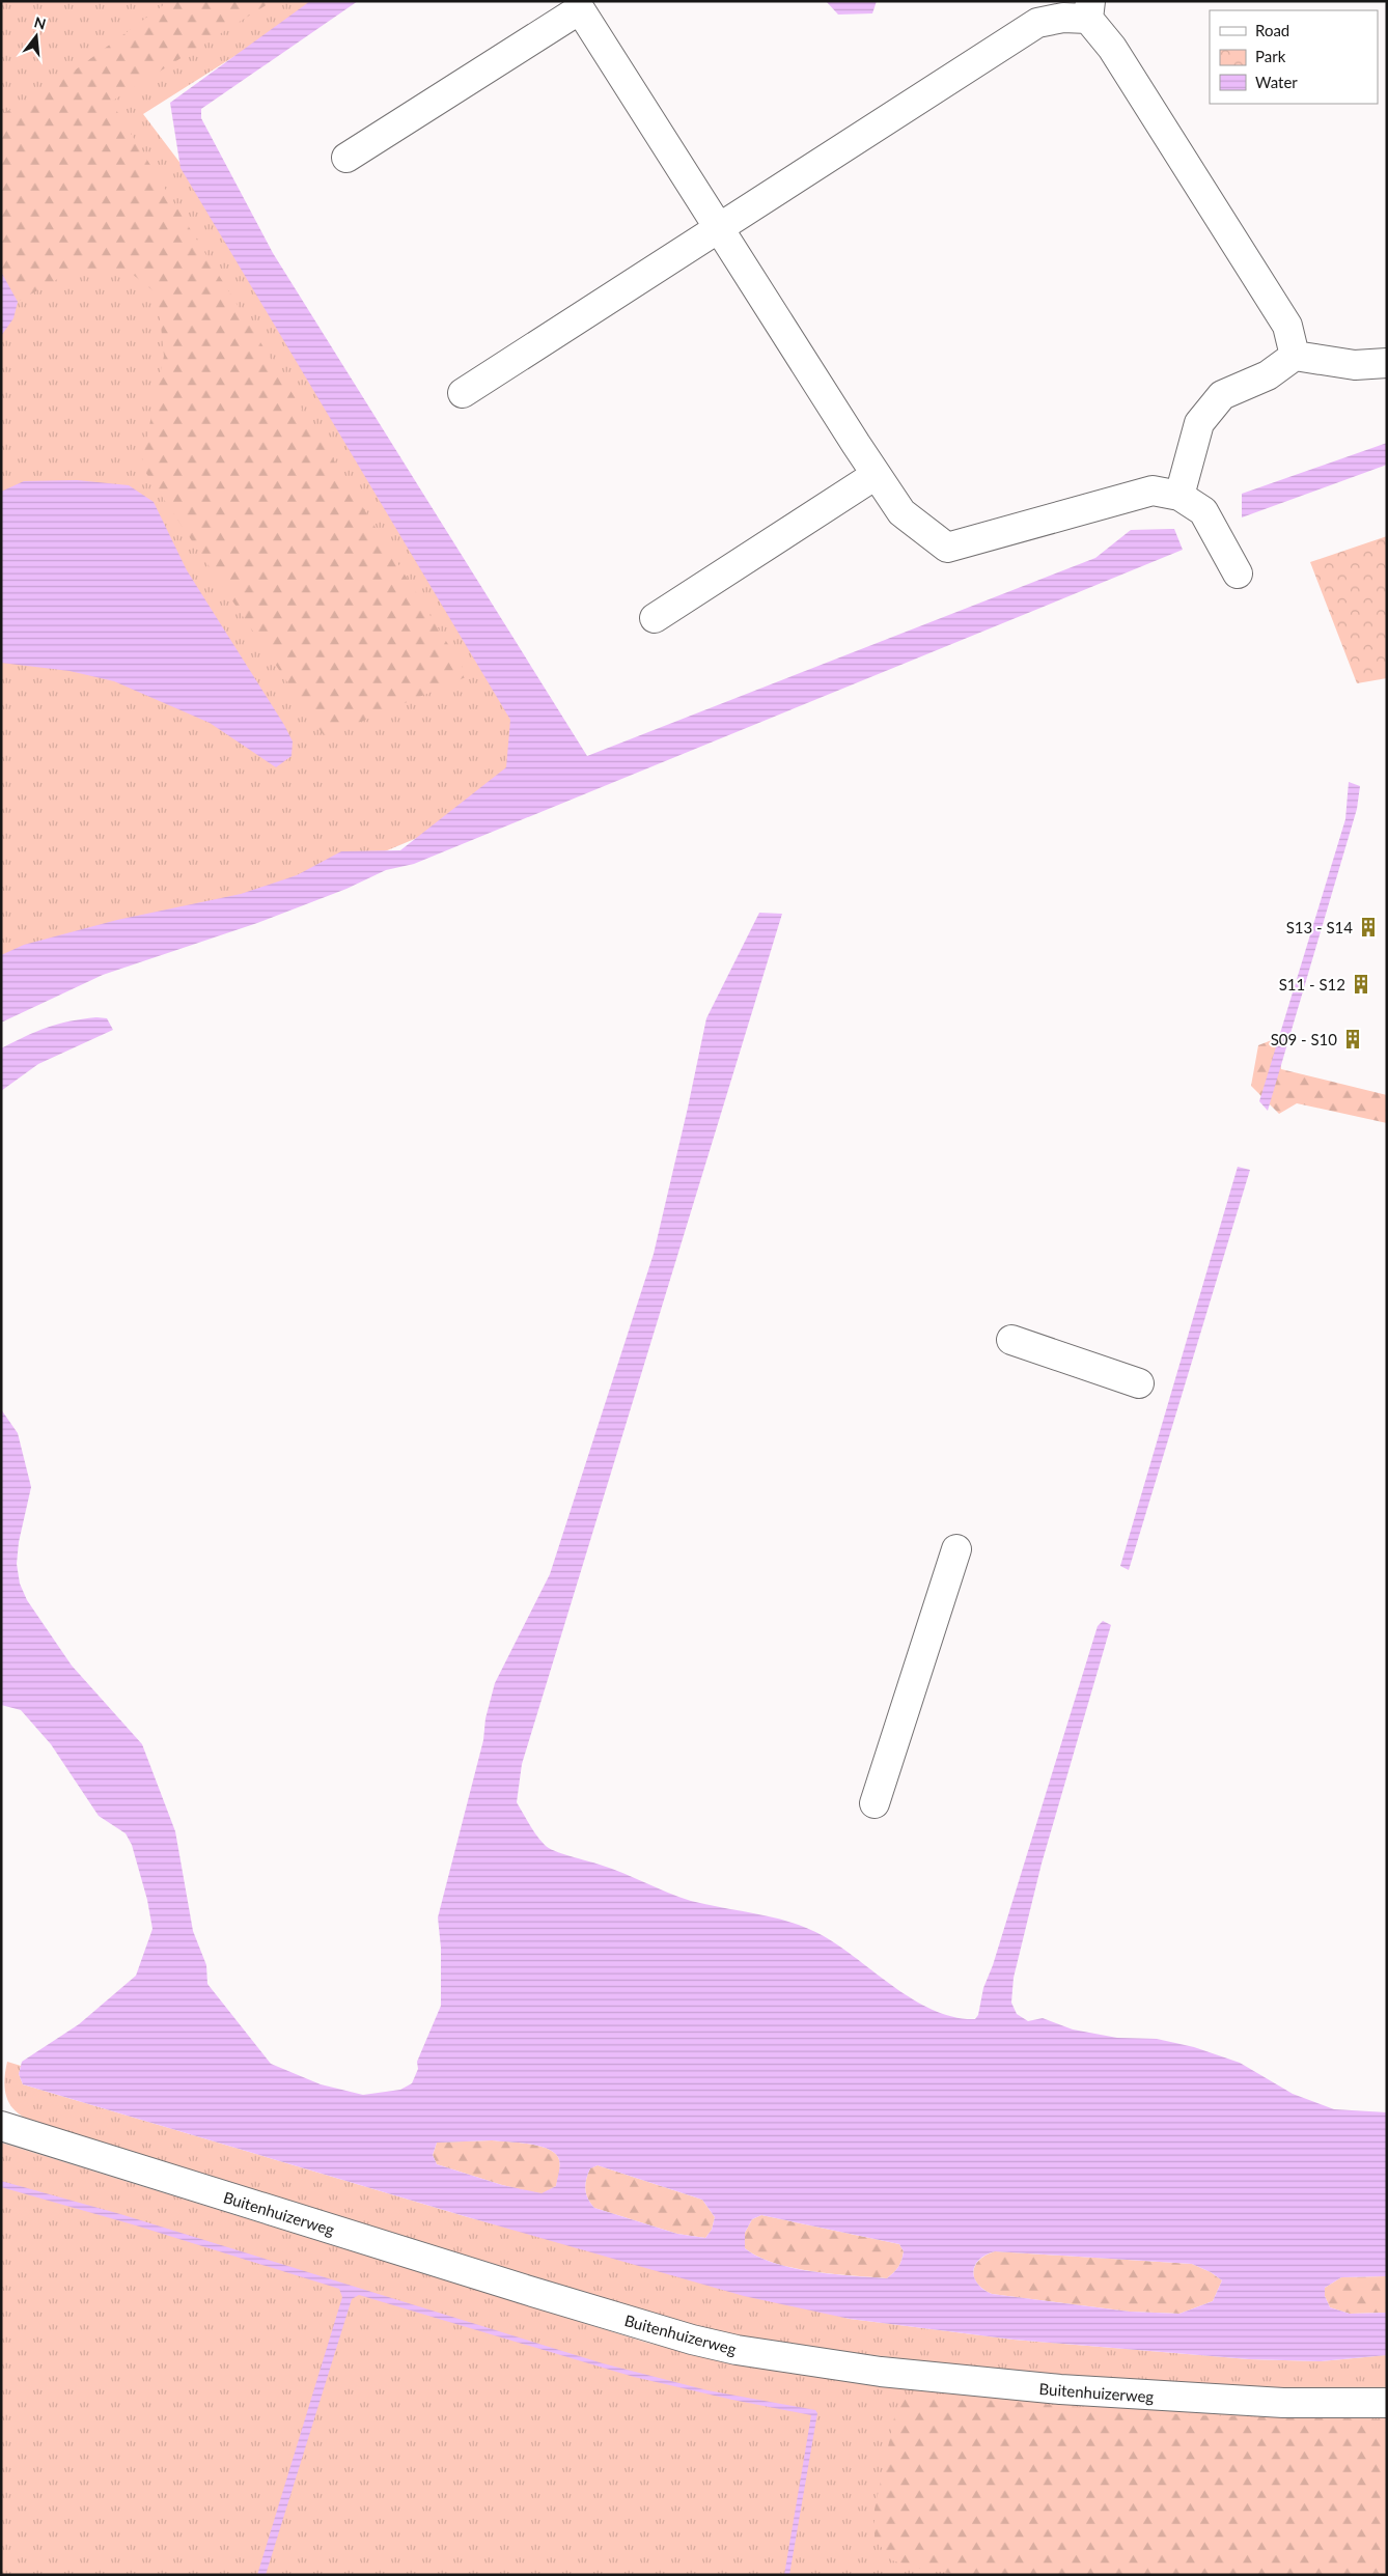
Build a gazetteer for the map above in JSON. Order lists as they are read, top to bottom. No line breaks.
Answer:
{"streets":{"street":["Buitenhuizerweg"]},"places":{"building":["S13 - S14","S11 - S12","S09 - S10"]},"legend":["Road","Park","Water"],"north":"top"}
